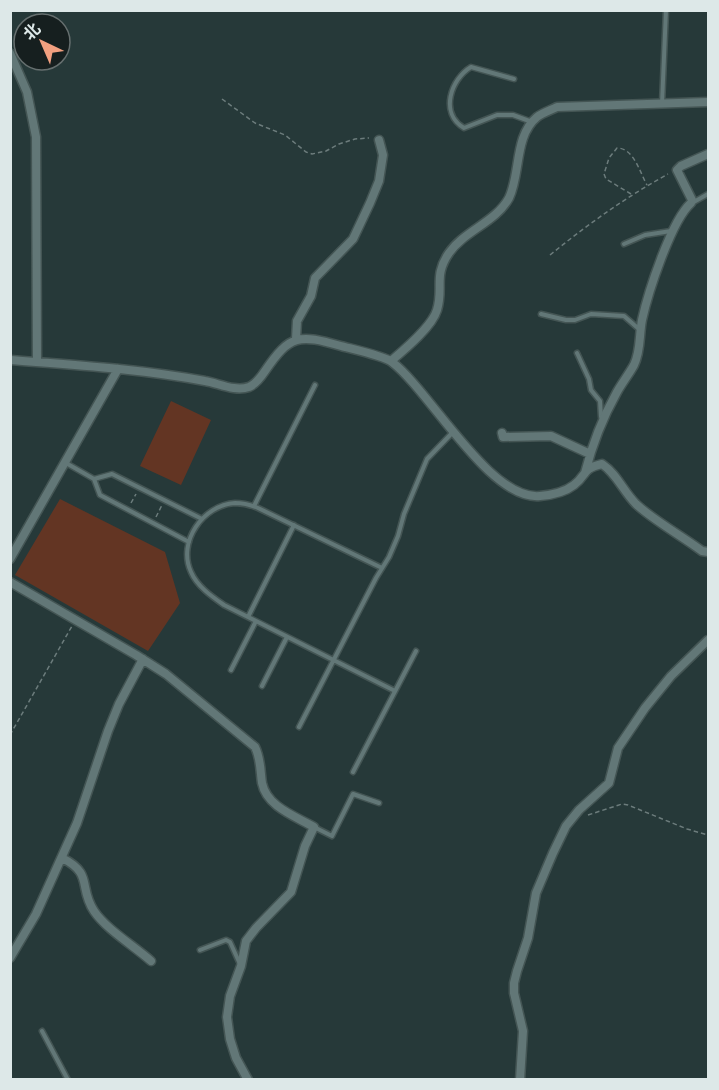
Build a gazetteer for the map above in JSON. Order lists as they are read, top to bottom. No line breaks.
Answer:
{"north":"top left"}
